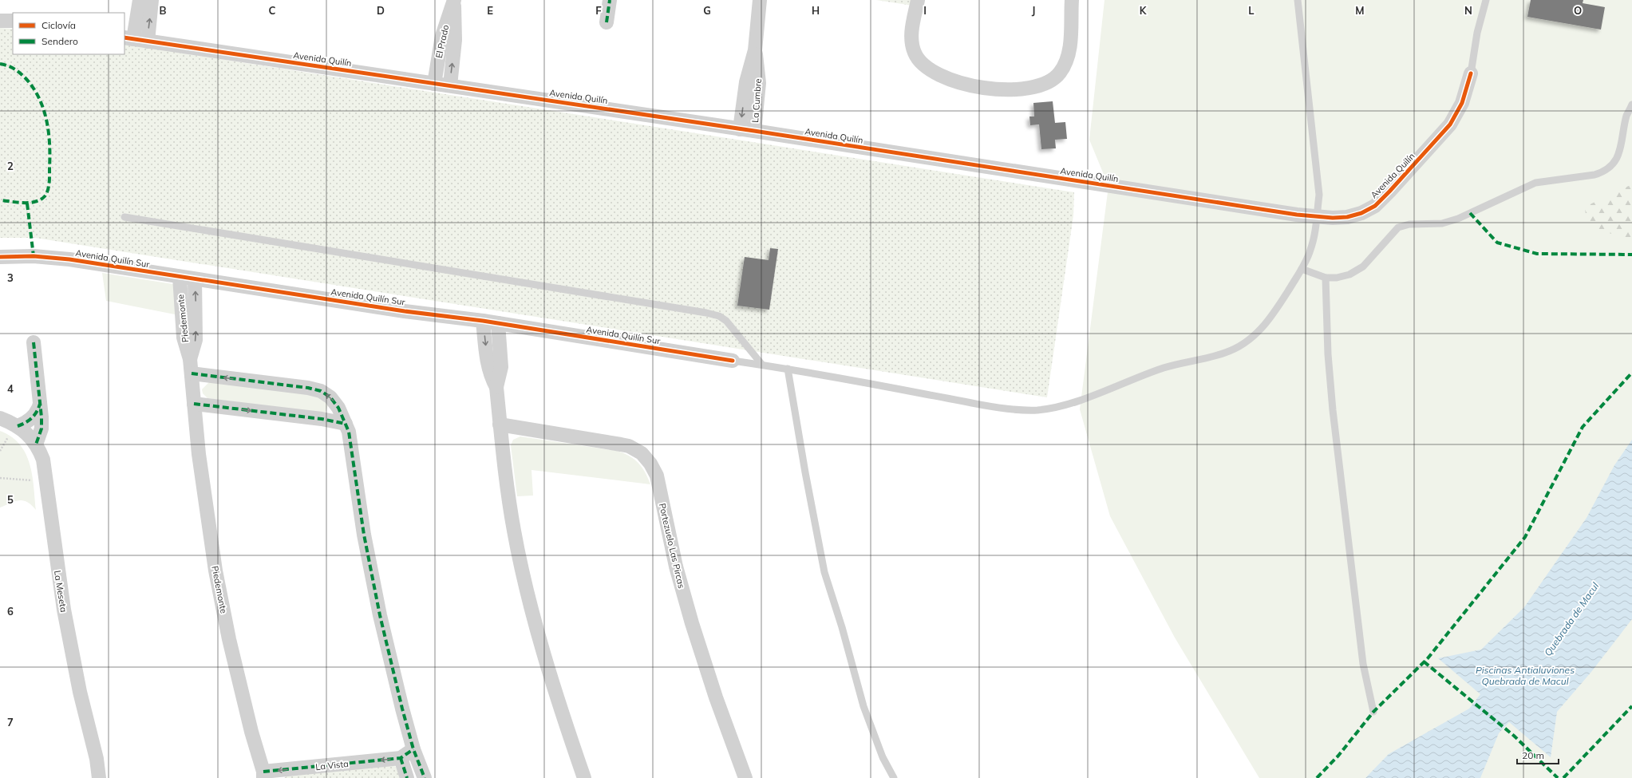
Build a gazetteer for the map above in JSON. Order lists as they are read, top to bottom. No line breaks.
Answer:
{"streets":{"street":["El Prado","Avenida Quilín","La Cumbre","Avenida Quilín Sur","Piedemonte","Portezuelo Las Pircas","La Meseta","La Vista"]},"crossings":[["El Prado","Avenida Quilín"],["Avenida Quilín","La Cumbre"],["Avenida Quilín Sur","Piedemonte"],["Piedemonte","La Vista"]],"one_way":["La Vista"],"water":["Quebrada de Macul","Piscinas Antialuviones Quebrada de Macul"],"legend":["Ciclovía","Sendero"],"scale_bar":"20 m","grid":{"columns":["B","C","D","E","F","G","H","I","J","K","L","M","N","O"],"rows":["2","3","4","5","6","7"]}}
